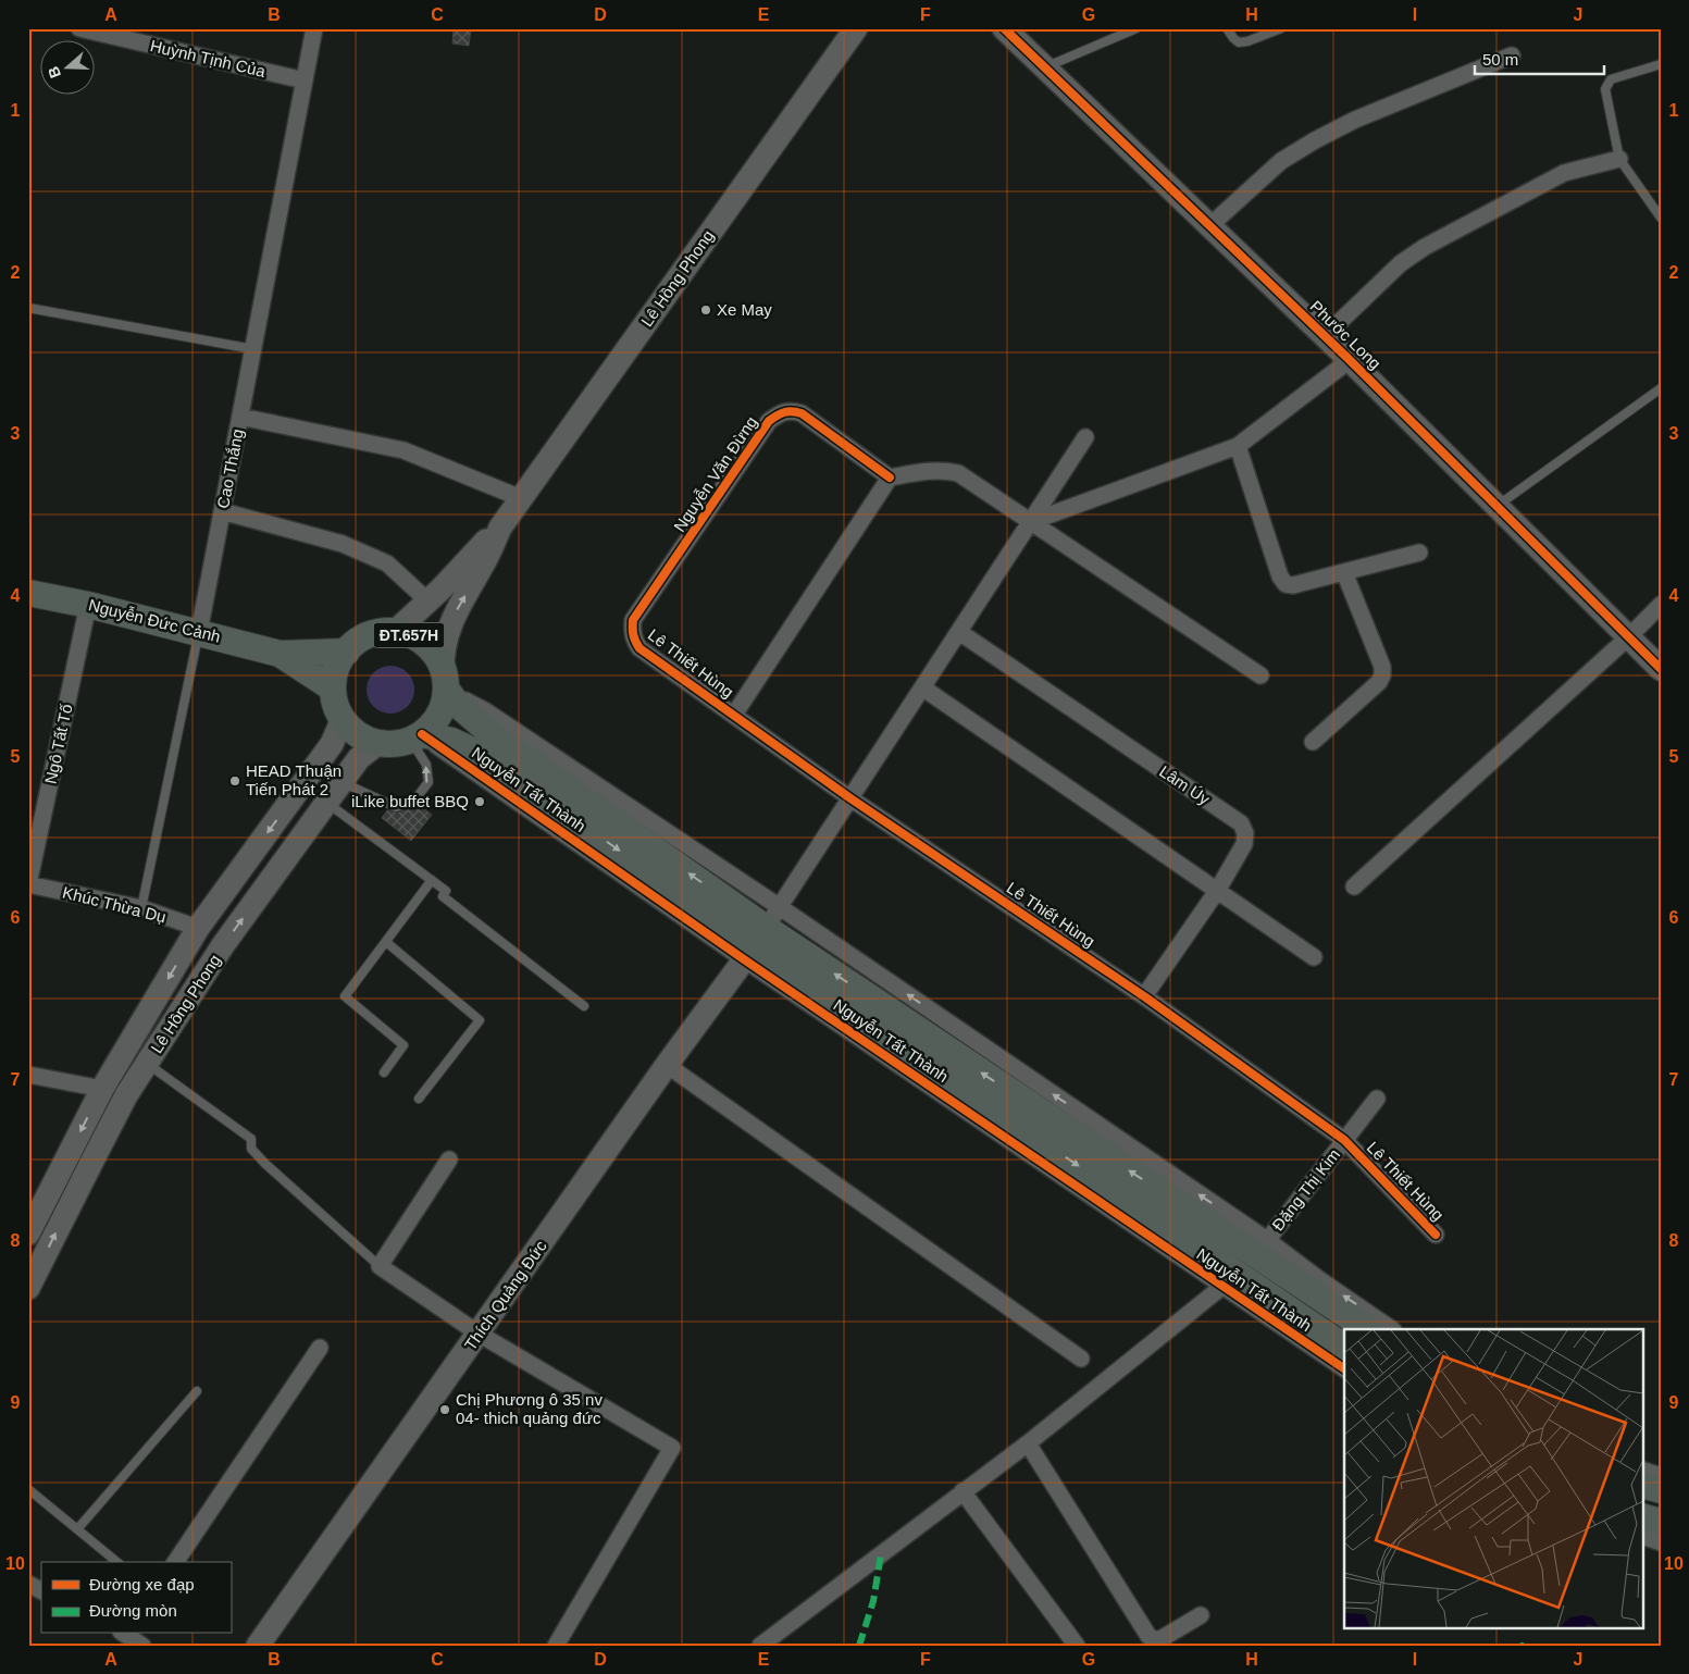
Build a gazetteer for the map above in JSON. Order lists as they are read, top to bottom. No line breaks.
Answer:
{"streets":{"main road":["Lê Hồng Phong","Phước Long","Nguyễn Đức Cảnh","ĐT.657H","Nguyễn Tất Thành","Thích Quảng Đức"],"street":["Huỳnh Tịnh Của","Cao Thắng","Nguyễn Văn Đừng","Lê Thiết Hùng","Ngô Tất Tố","Lâm Úy","Khúc Thừa Dụ","Đặng Thị Kim"]},"crossings":[["Huỳnh Tịnh Của","Cao Thắng"],["Lê Hồng Phong","Nguyễn Đức Cảnh"],["Lê Hồng Phong","ĐT.657H"],["Lê Hồng Phong","Nguyễn Tất Thành"],["Lê Hồng Phong","Khúc Thừa Dụ"],["Cao Thắng","Nguyễn Đức Cảnh"],["Cao Thắng","Khúc Thừa Dụ"],["Nguyễn Văn Đừng","Lê Thiết Hùng"],["Nguyễn Đức Cảnh","ĐT.657H"],["Nguyễn Đức Cảnh","Ngô Tất Tố"],["Nguyễn Đức Cảnh","Nguyễn Tất Thành"],["ĐT.657H","Nguyễn Tất Thành"],["Lê Thiết Hùng","Lâm Úy"],["Lê Thiết Hùng","Đặng Thị Kim"],["Ngô Tất Tố","Khúc Thừa Dụ"],["Nguyễn Tất Thành","Đặng Thị Kim"],["Nguyễn Tất Thành","Thích Quảng Đức"]],"places":["Xe May","HEAD Thuận Tiến Phát 2","iLike buffet BBQ","Chị Phương ô 35 nv 04- thich quảng đức"],"legend":["Đường xe đạp","Đường mòn"],"scale_bar":"50 m","north":"left","grid":{"columns":["A","B","C","D","E","F","G","H","I","J"],"rows":["1","2","3","4","5","6","7","8","9","10"]}}
